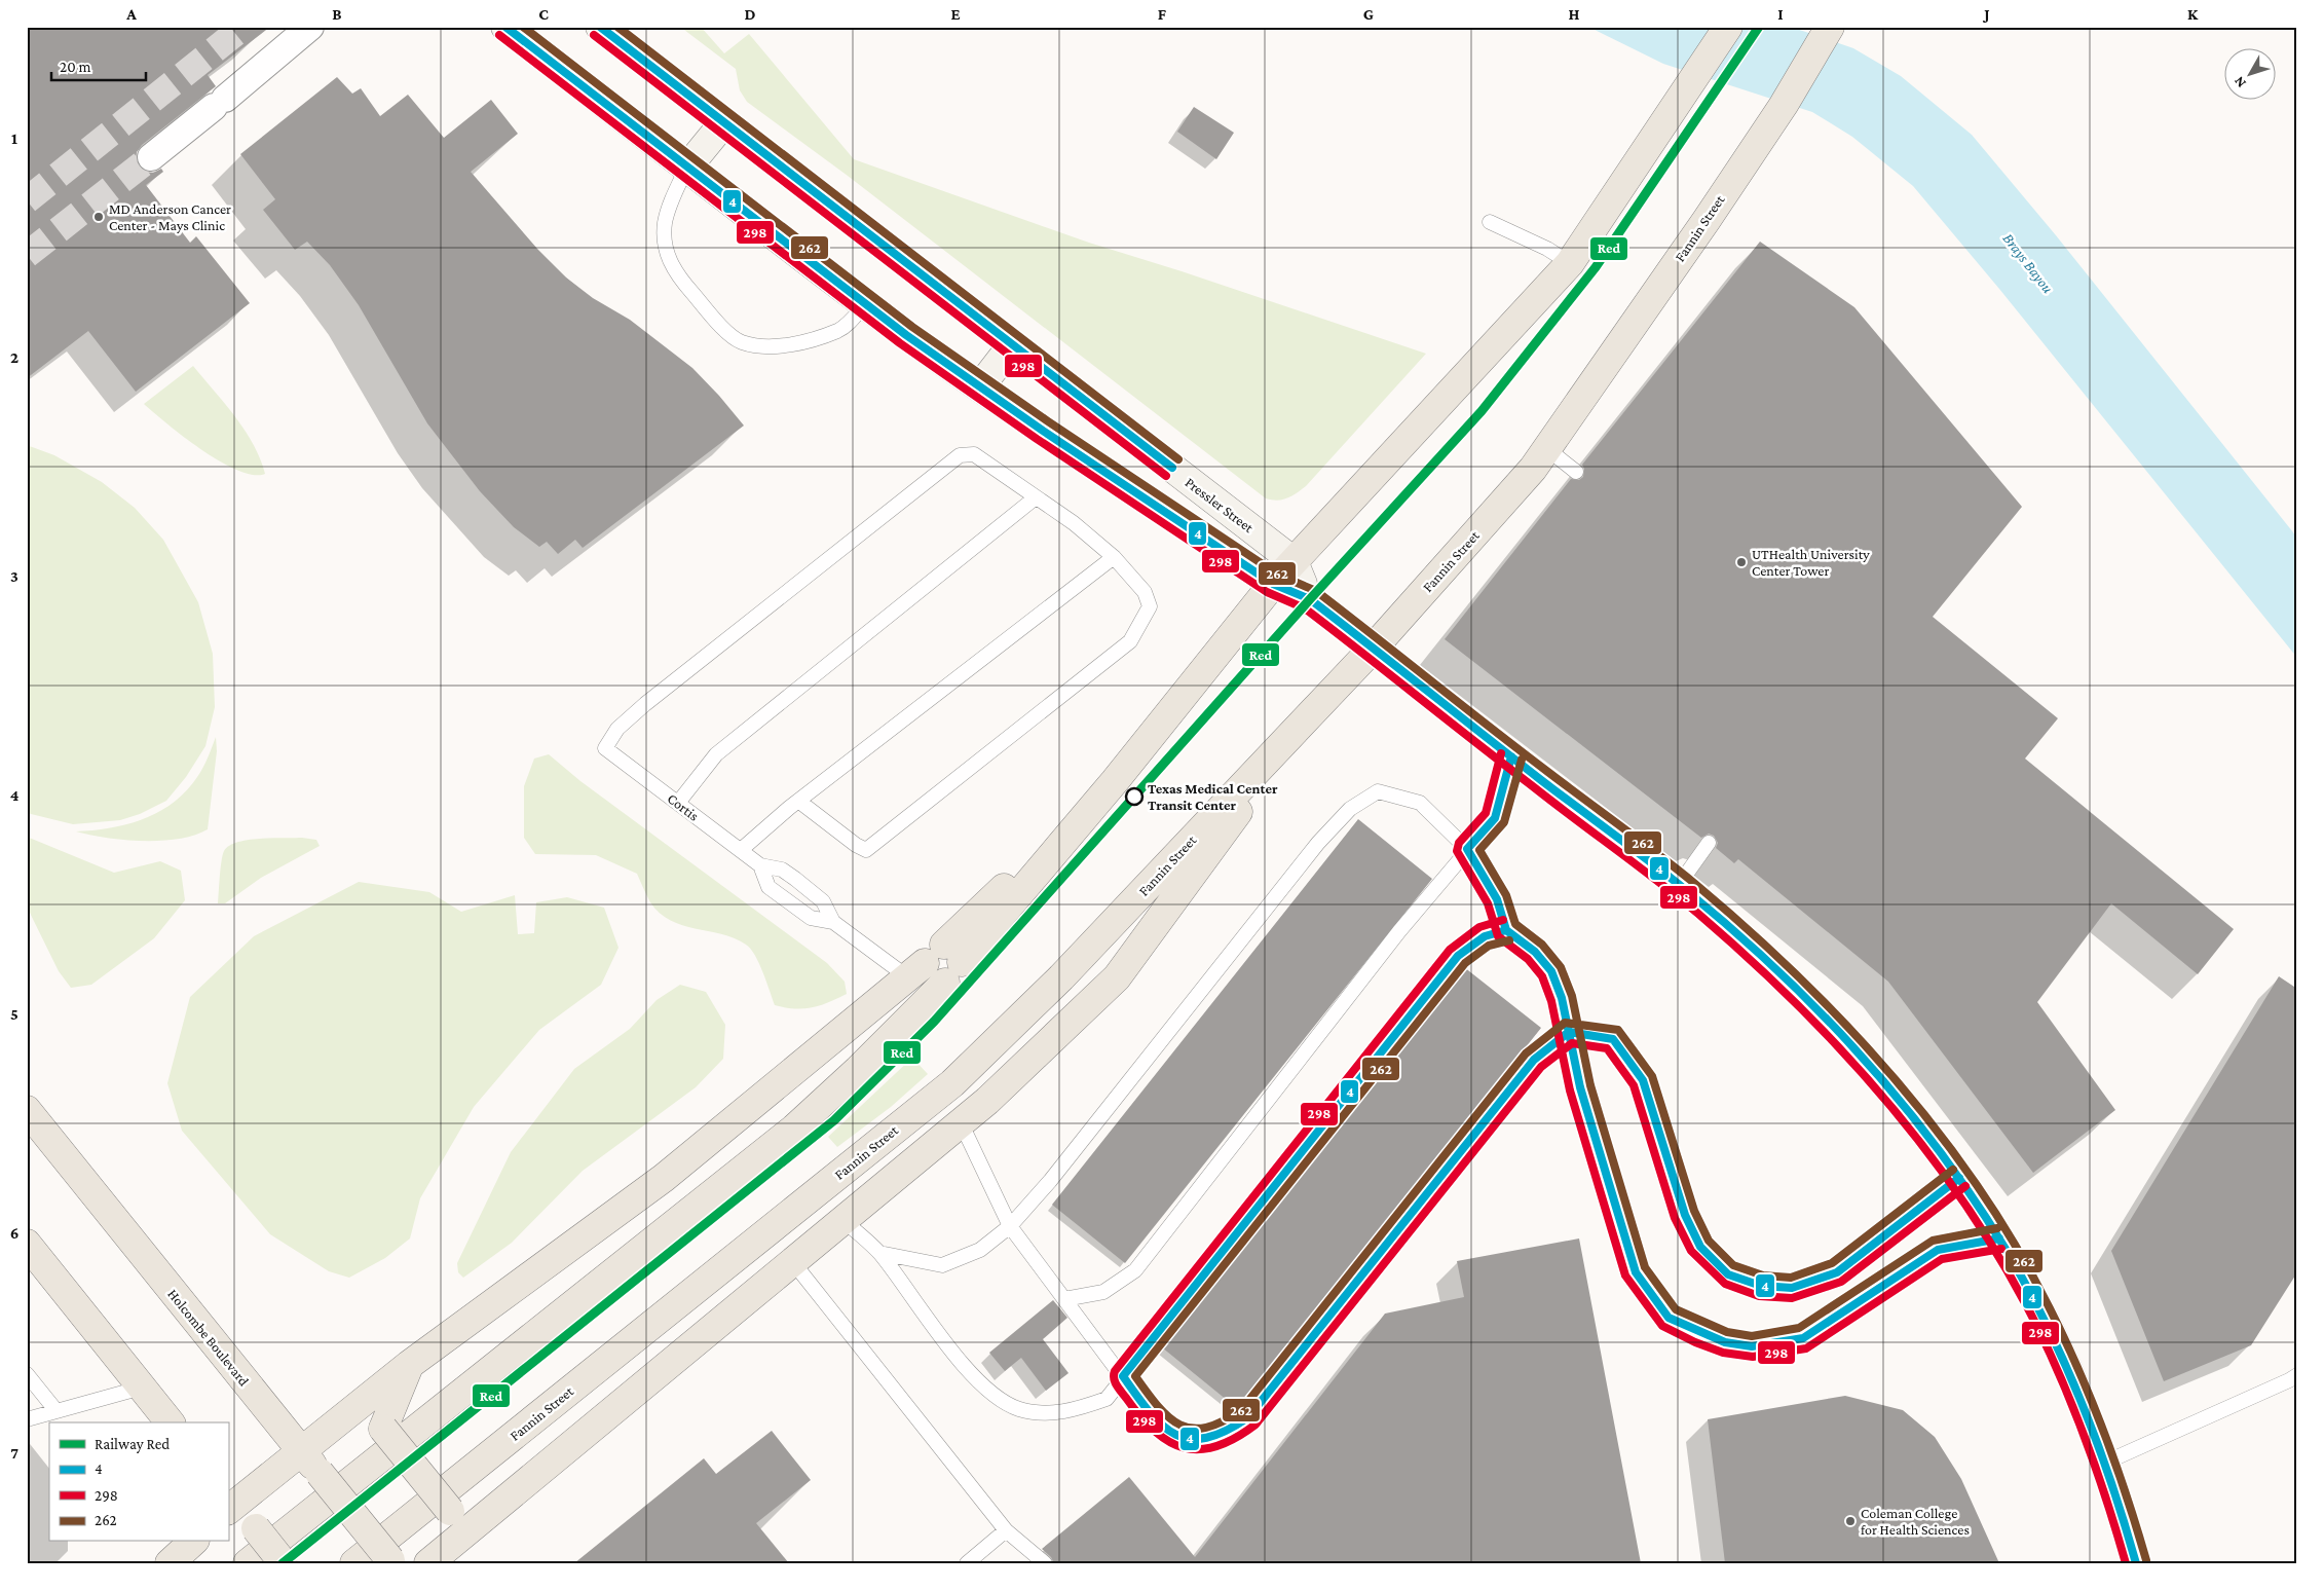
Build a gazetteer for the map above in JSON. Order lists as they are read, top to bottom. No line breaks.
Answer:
{"streets":{"main road":["Fannin Street","Holcombe Boulevard"],"street":["Pressler Street"],"lane":["Cortis"]},"water":["Brays Bayou"],"places":["MD Anderson Cancer Center - Mays Clinic","UTHealth University Center Tower","Texas Medical Center Transit Center","Coleman College for Health Sciences"],"lines":["rail line Red","transit line 4","transit line 262","transit line 298"],"legend":["Railway Red","4","298","262"],"scale_bar":"20 m","north":"bottom left","grid":{"columns":["A","B","C","D","E","F","G","H","I","J","K"],"rows":["1","2","3","4","5","6","7"]}}
